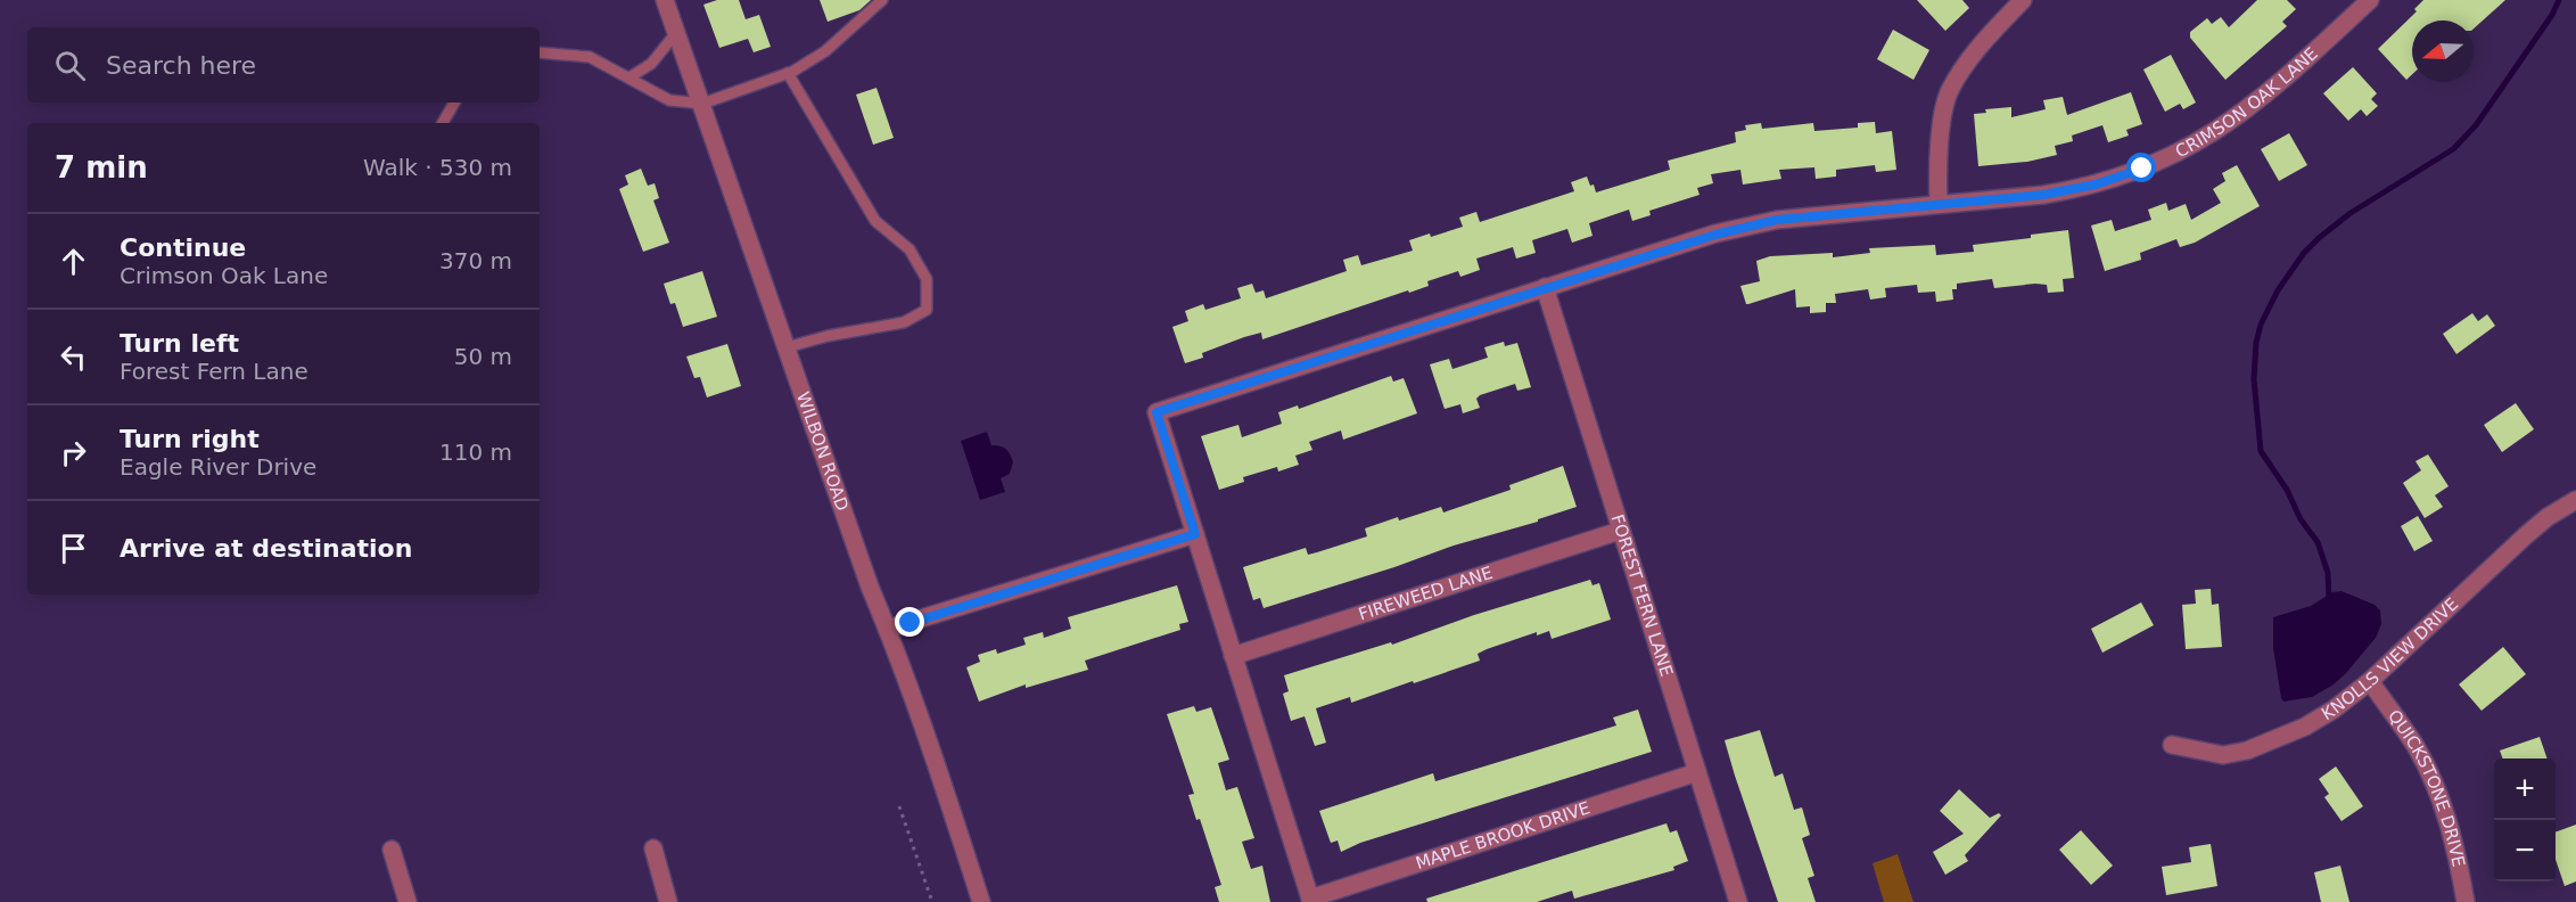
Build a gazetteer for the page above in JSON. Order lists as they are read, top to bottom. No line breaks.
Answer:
{"streets":{"street":["CRIMSON OAK LANE","WILBON ROAD","FIREWEED LANE","FOREST FERN LANE","KNOLLS VIEW DRIVE","QUICKSTONE DRIVE","MAPLE BROOK DRIVE"]},"crossings":[["CRIMSON OAK LANE","FOREST FERN LANE"],["FIREWEED LANE","FOREST FERN LANE"],["FOREST FERN LANE","MAPLE BROOK DRIVE"],["KNOLLS VIEW DRIVE","QUICKSTONE DRIVE"]],"north":"left","page":{"search":"Search here","heading":["7 min","Walk · 530 m"],"list":[["Continue","Crimson Oak Lane","370 m"],["Turn left","Forest Fern Lane","50 m"],["Turn right","Eagle River Drive","110 m"],"Arrive at destination"],"map_buttons":["+","−"]}}
